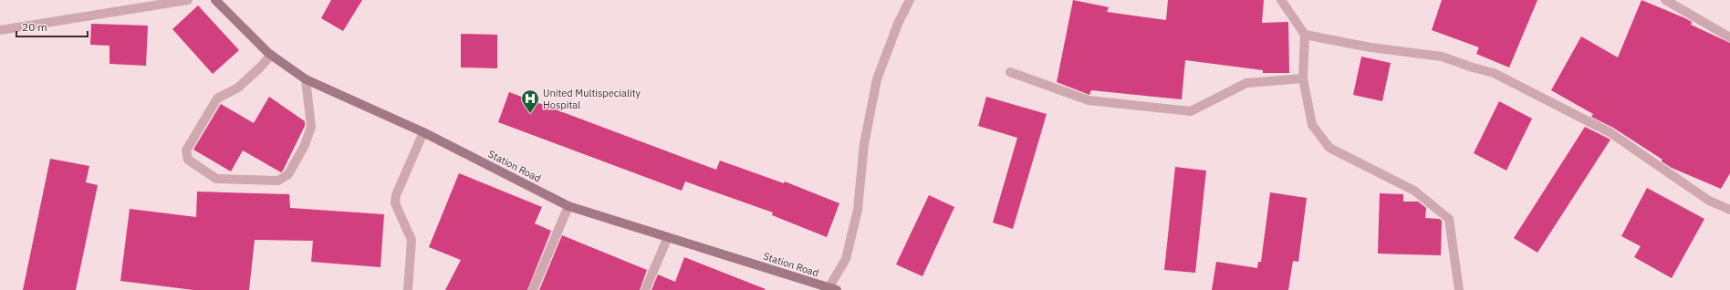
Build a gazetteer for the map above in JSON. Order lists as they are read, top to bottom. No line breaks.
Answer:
{"streets":{"main road":["Station Road"]},"places":{"hospital":["United Multispeciality Hospital"]},"scale_bar":"20 m"}
